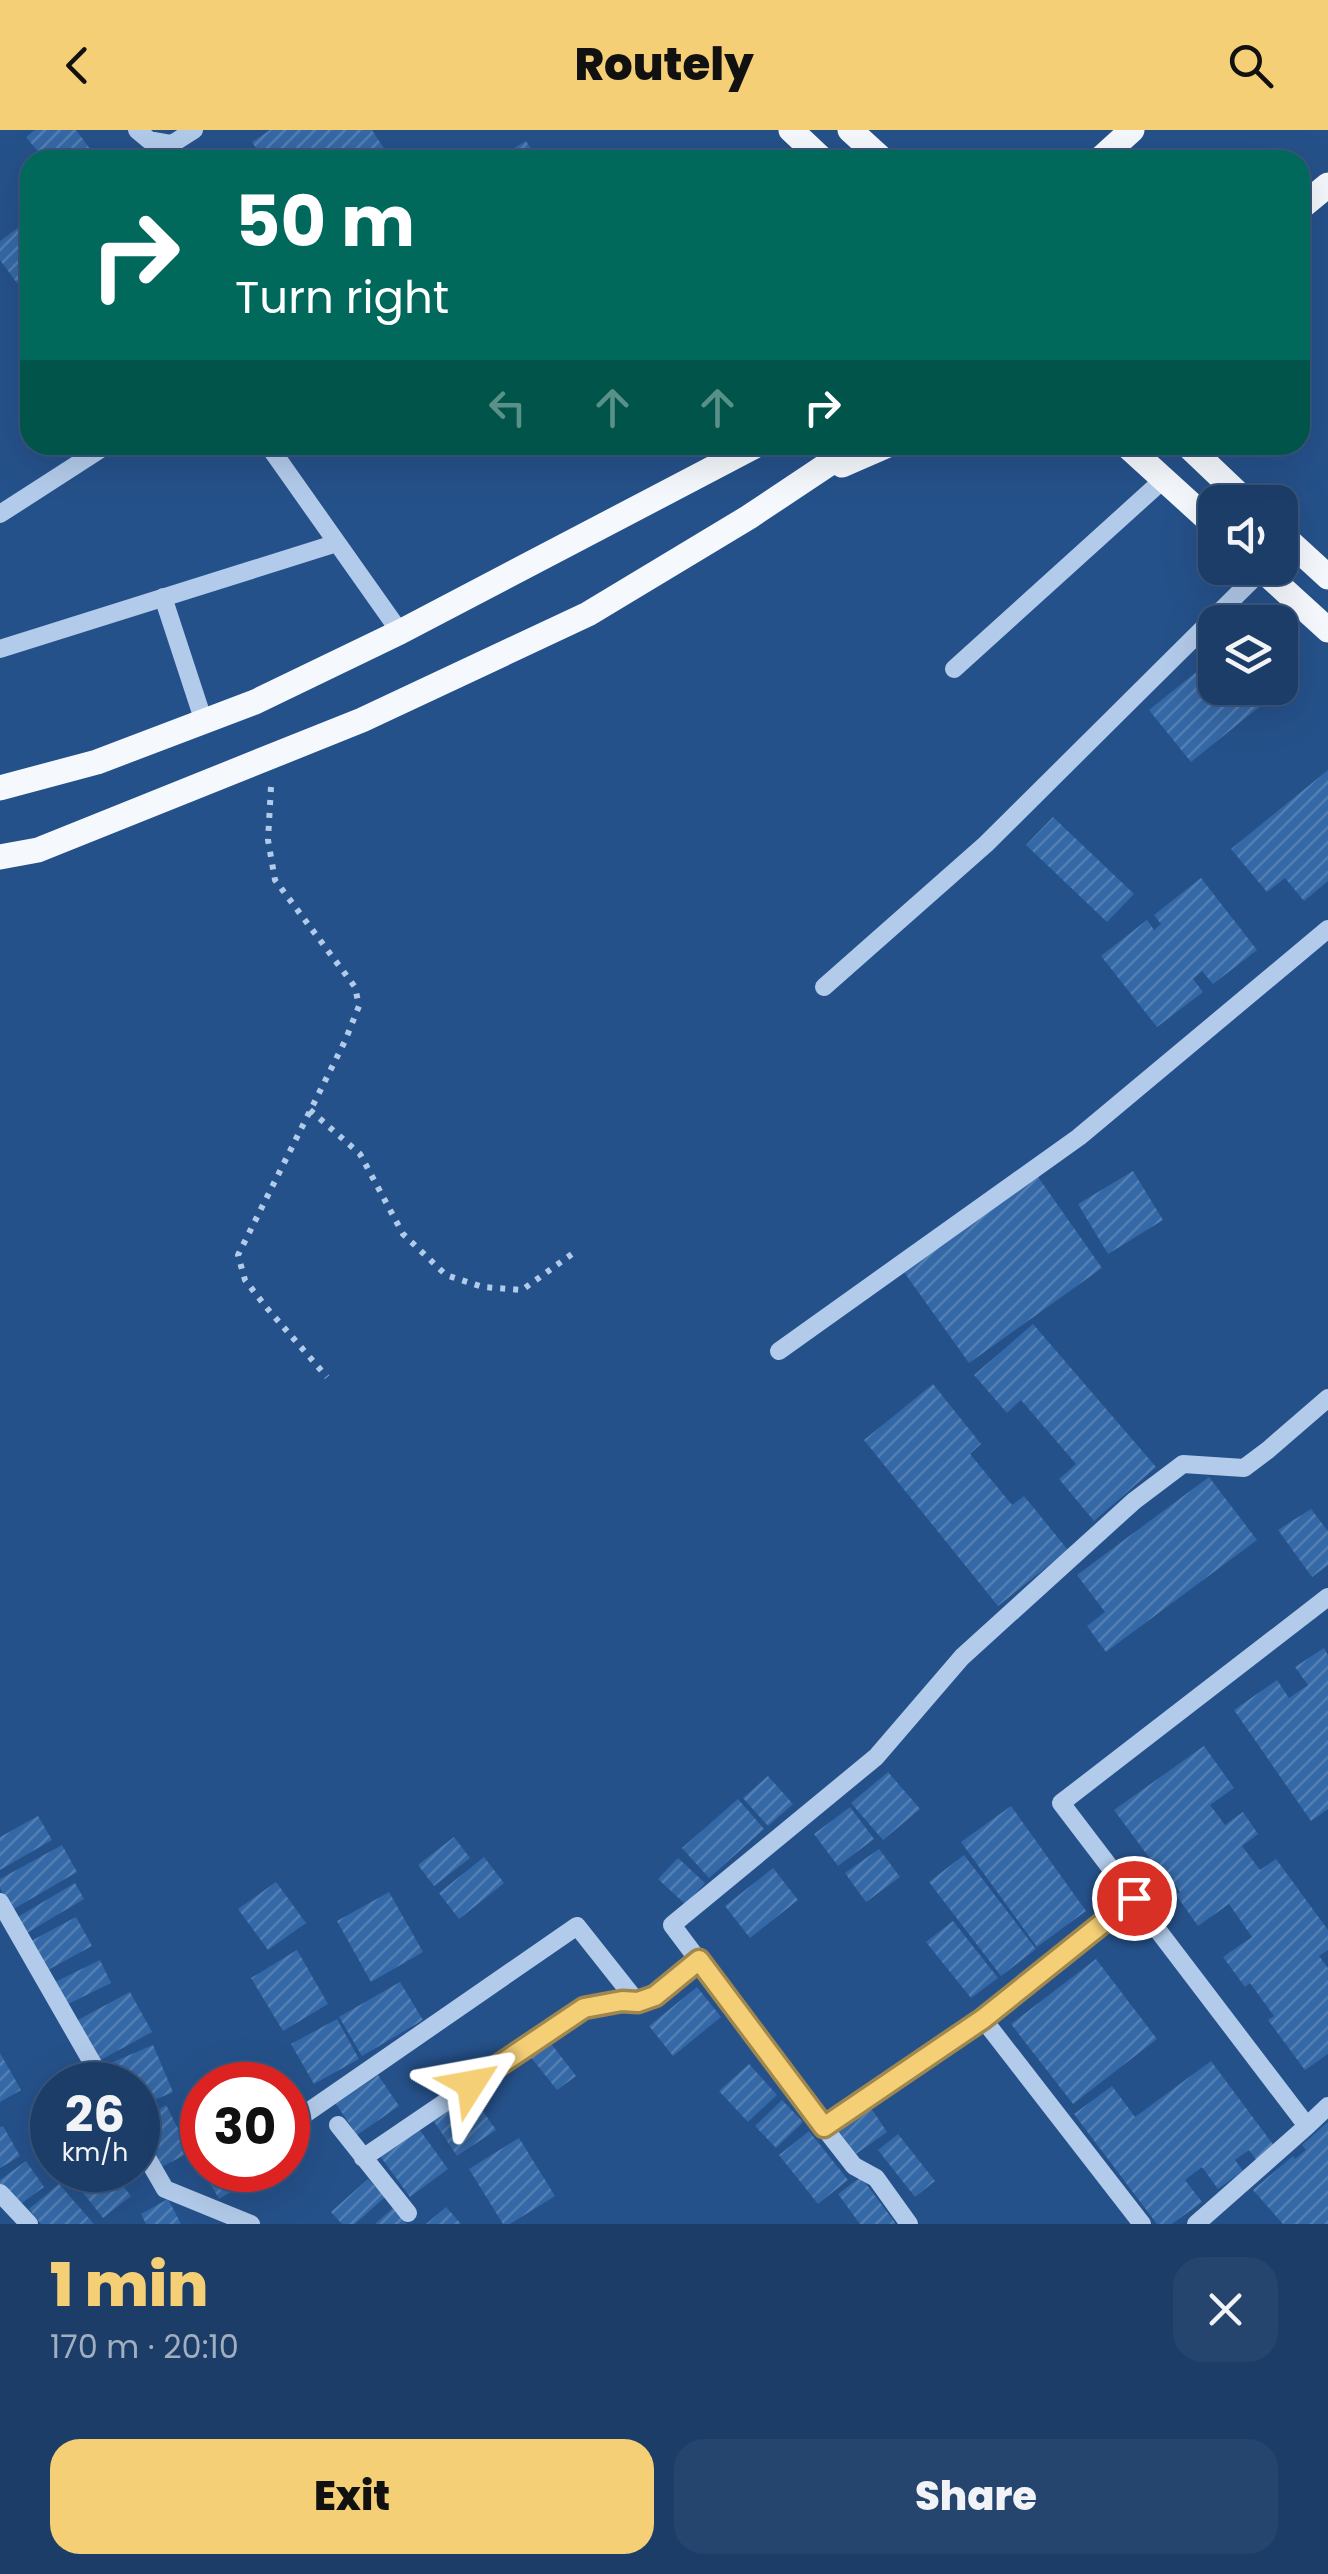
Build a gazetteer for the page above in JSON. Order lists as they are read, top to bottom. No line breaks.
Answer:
{"page":{"header":"Routely","turn":["50 m","Turn right"],"speed":"26 km/h","limit":"30","heading":["1 min","170 m · 20:10"],"buttons":["Exit","Share"]}}
